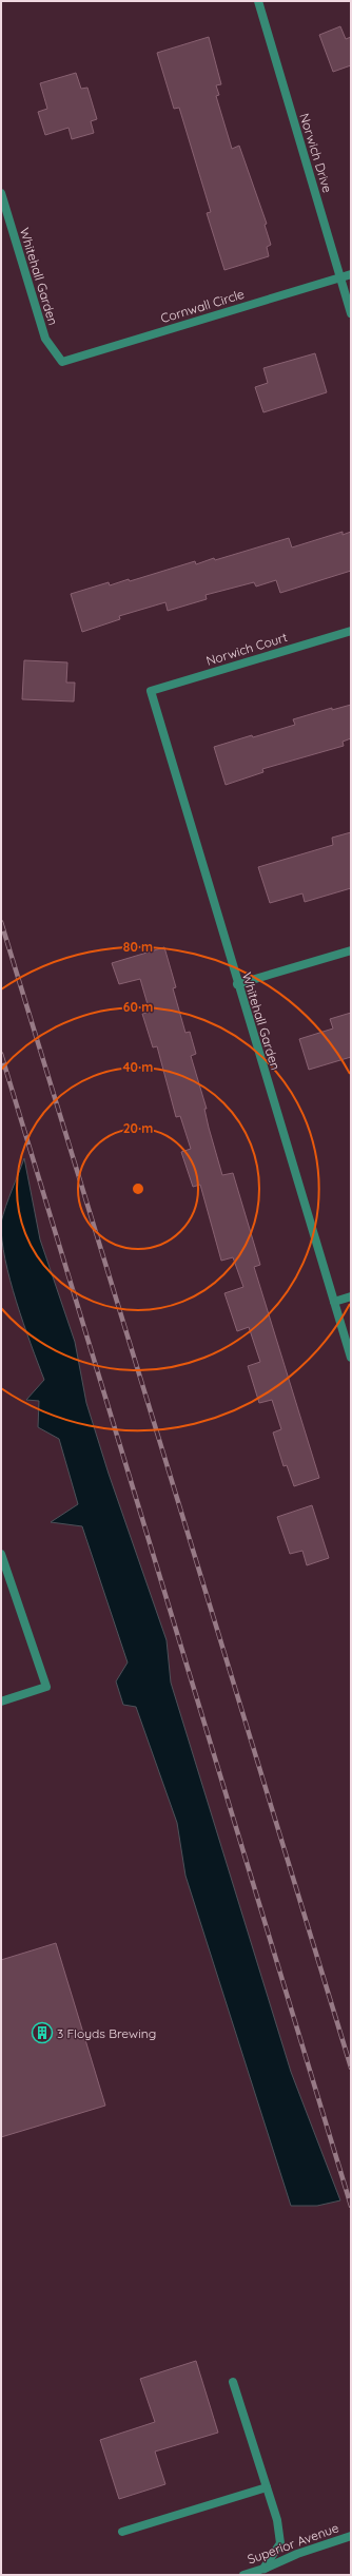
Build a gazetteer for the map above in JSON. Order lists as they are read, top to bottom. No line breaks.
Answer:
{"streets":{"street":["Norwich Drive","Whitehall Garden","Cornwall Circle","Norwich Court","Superior Avenue"]},"crossings":[["Norwich Drive","Cornwall Circle"],["Whitehall Garden","Cornwall Circle"],["Whitehall Garden","Norwich Court"]],"places":{"building":["3 Floyds Brewing"]},"rings":["80 m","60 m","40 m","20 m"]}
